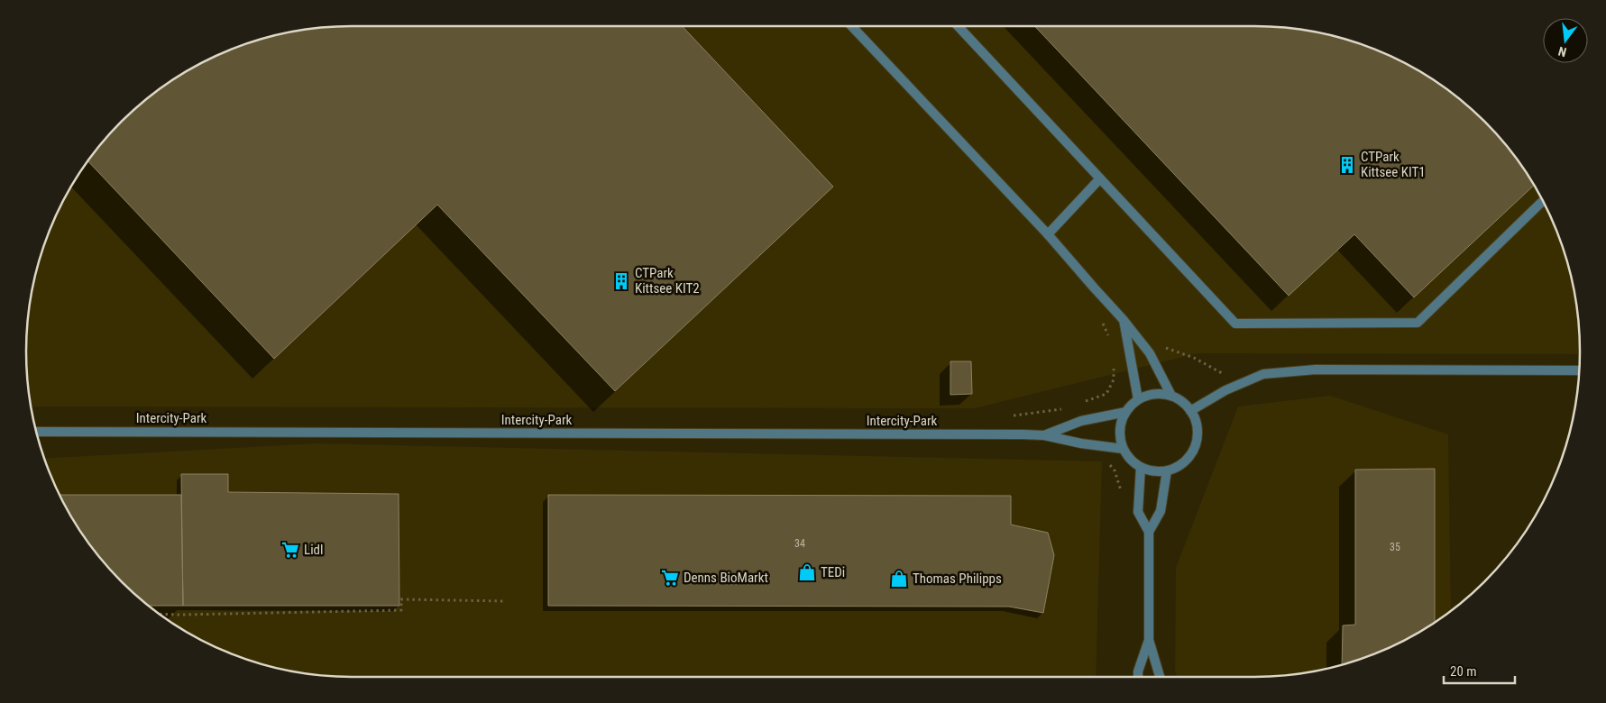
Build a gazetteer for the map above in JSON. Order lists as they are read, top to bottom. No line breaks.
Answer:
{"streets":{"street":["Intercity-Park"]},"places":{"building":["CTPark Kittsee KIT1","CTPark Kittsee KIT2"],"supermarket":["Lidl","Denns BioMarkt"],"shop":["TEDi","Thomas Philipps"]},"house_numbers":["34","35"],"scale_bar":"20 m","north":"bottom"}
